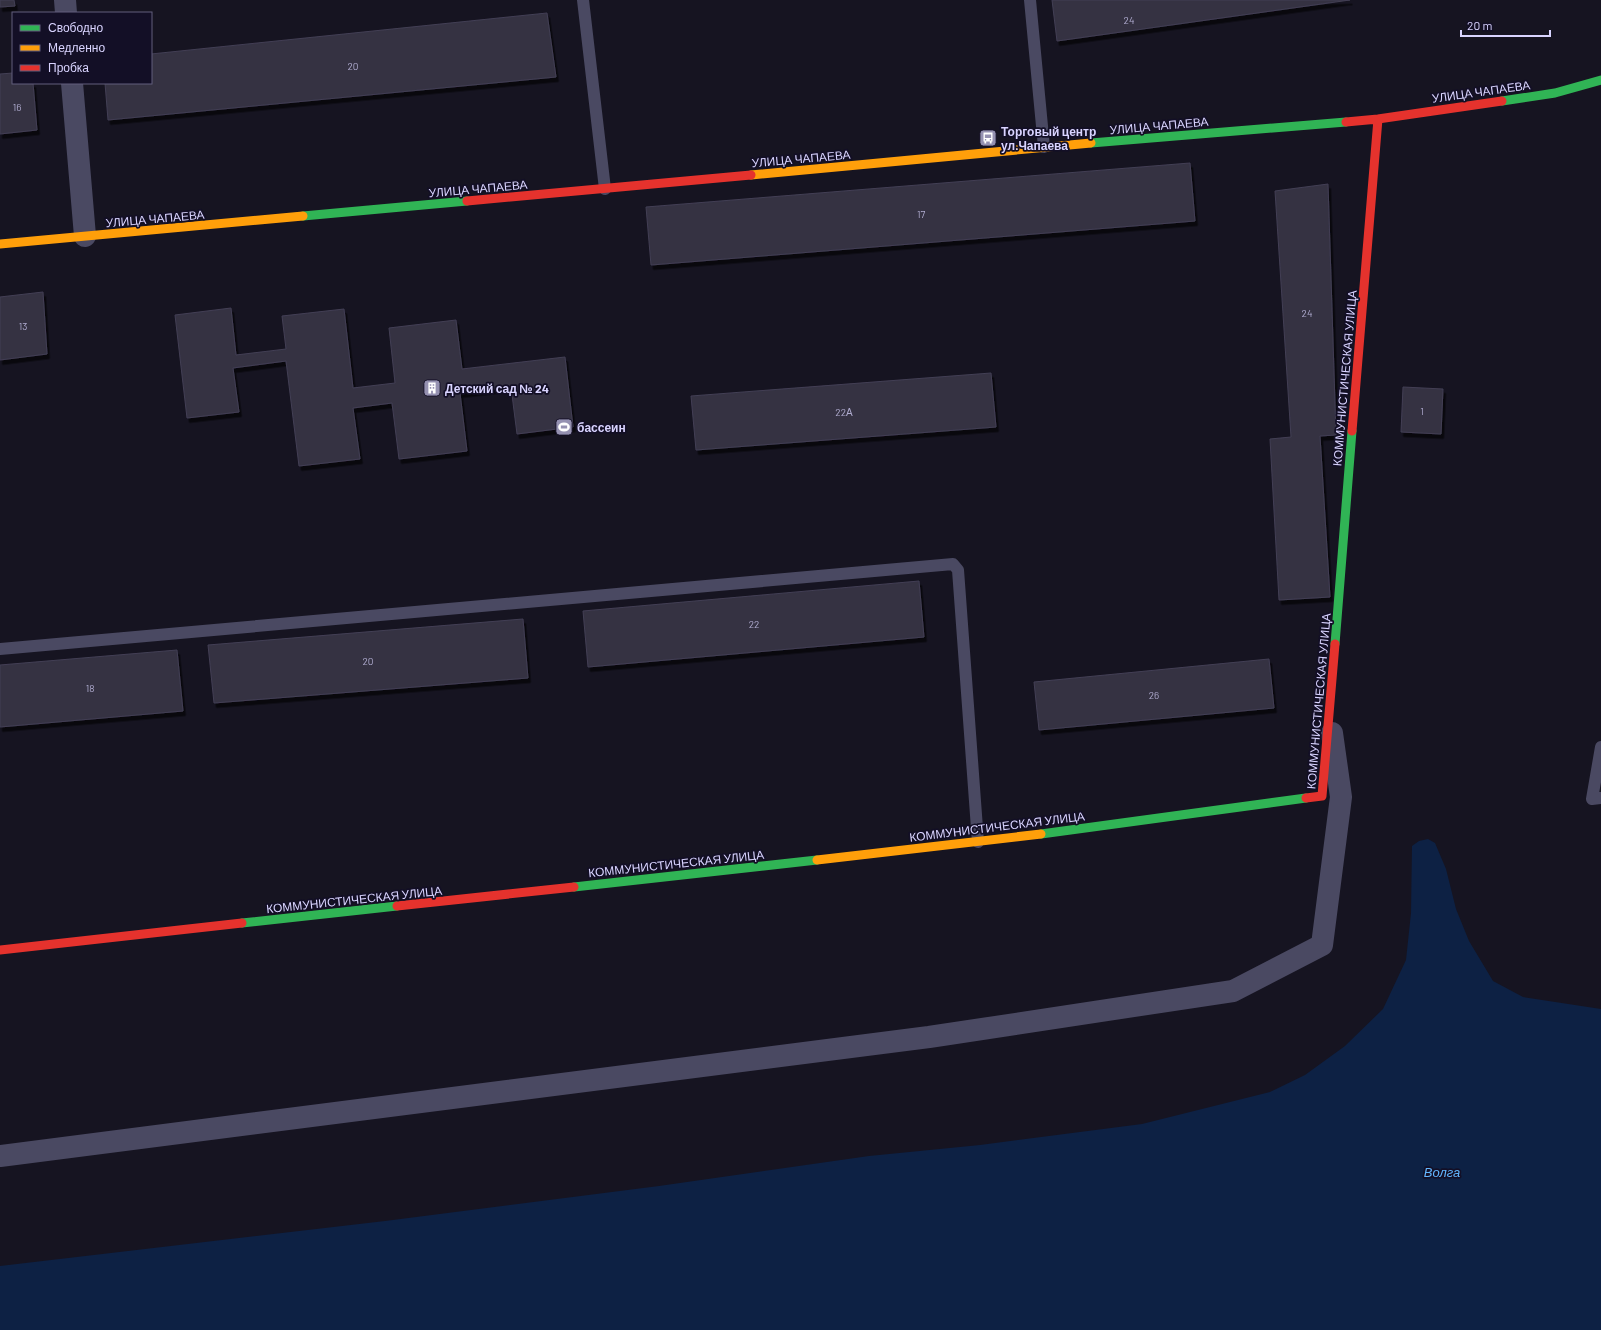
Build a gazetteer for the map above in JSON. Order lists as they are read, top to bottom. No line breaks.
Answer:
{"streets":{"street":["УЛИЦА ЧАПАЕВА","КОММУНИСТИЧЕСКАЯ УЛИЦА"]},"crossings":[["УЛИЦА ЧАПАЕВА","КОММУНИСТИЧЕСКАЯ УЛИЦА"]],"water":["Волга"],"places":{"bus stop":["Торговый центр ул.Чапаева"],"building":["Детский сад № 24"],"sports":["бассеин"]},"house_numbers":["24","20","16","17","24","13","1","22А","22","20","18","26"],"legend":["Свободно","Медленно","Пробка"],"scale_bar":"20 m"}
